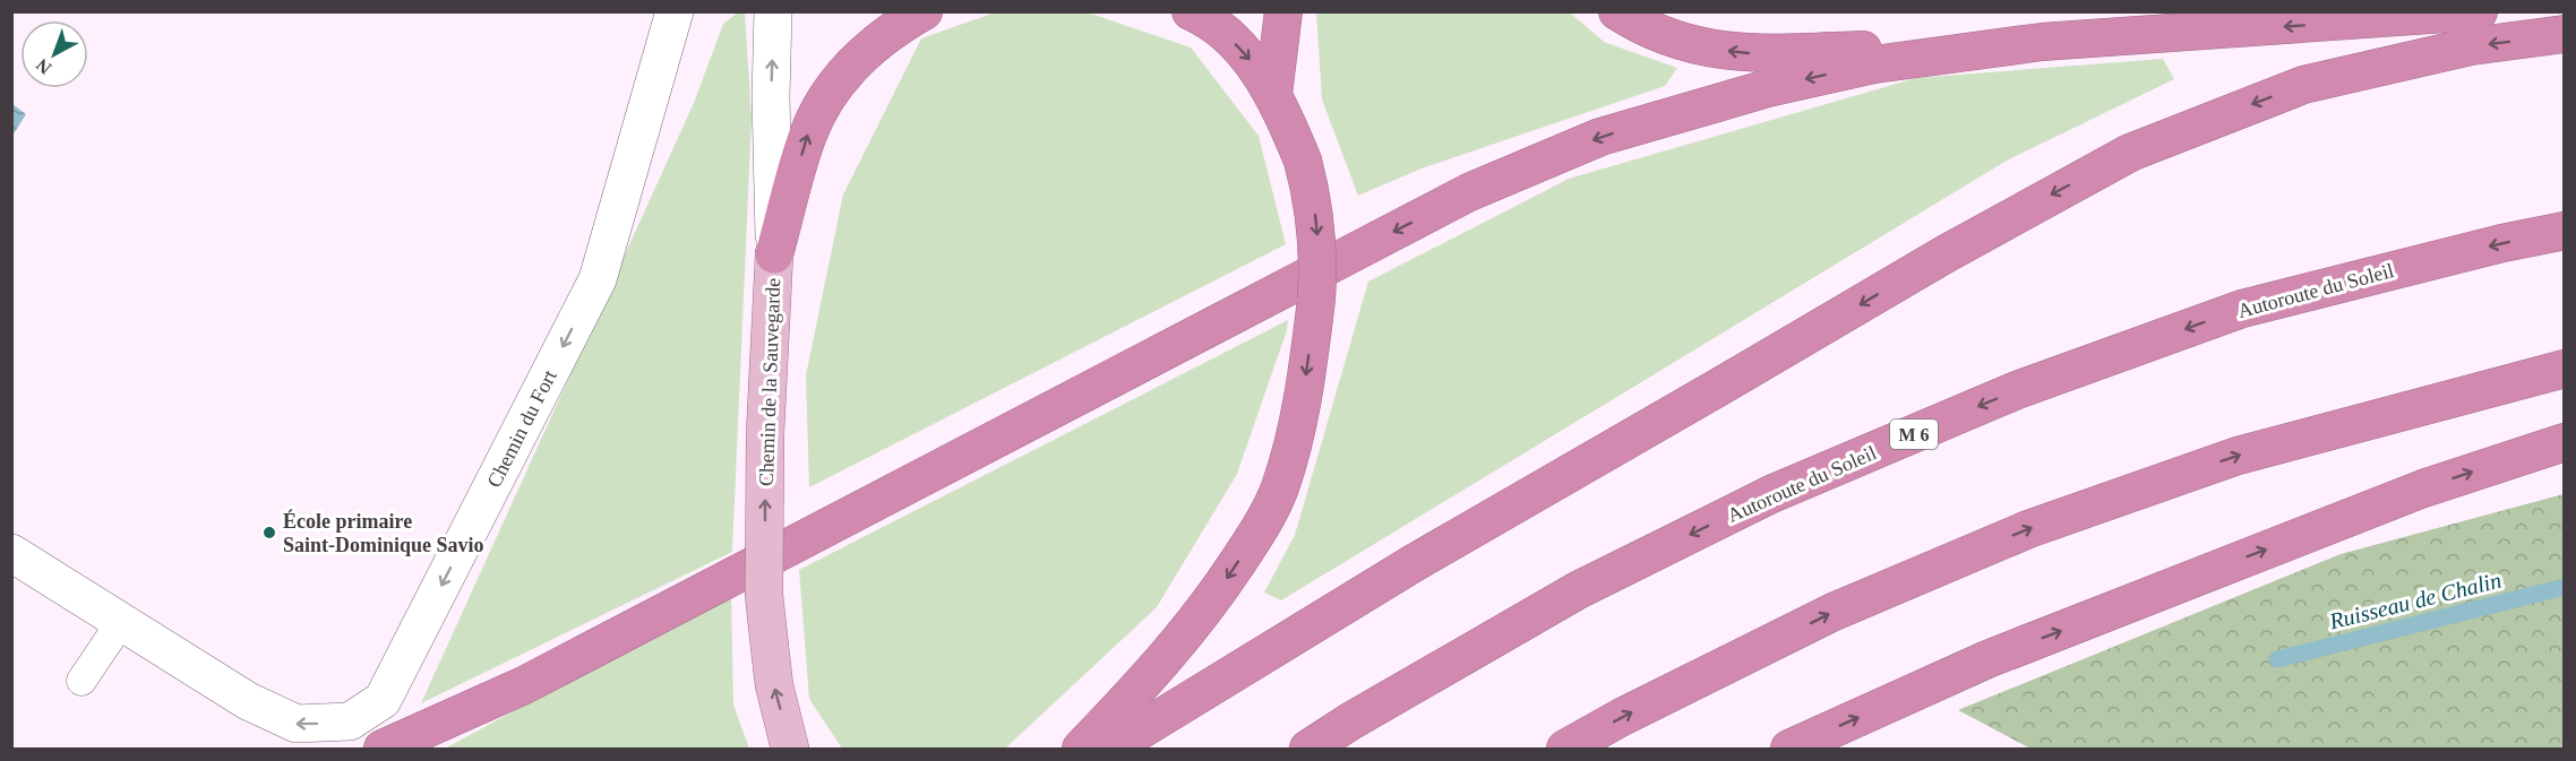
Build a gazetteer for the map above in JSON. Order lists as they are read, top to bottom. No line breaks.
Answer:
{"streets":{"highway":["Autoroute du Soleil","M 6"],"main road":["Chemin de la Sauvegarde"],"street":["Chemin du Fort"]},"one_way":["Chemin de la Sauvegarde"],"water":["Ruisseau de Chalin"],"places":["École primaire Saint-Dominique Savio"],"north":"bottom left"}
